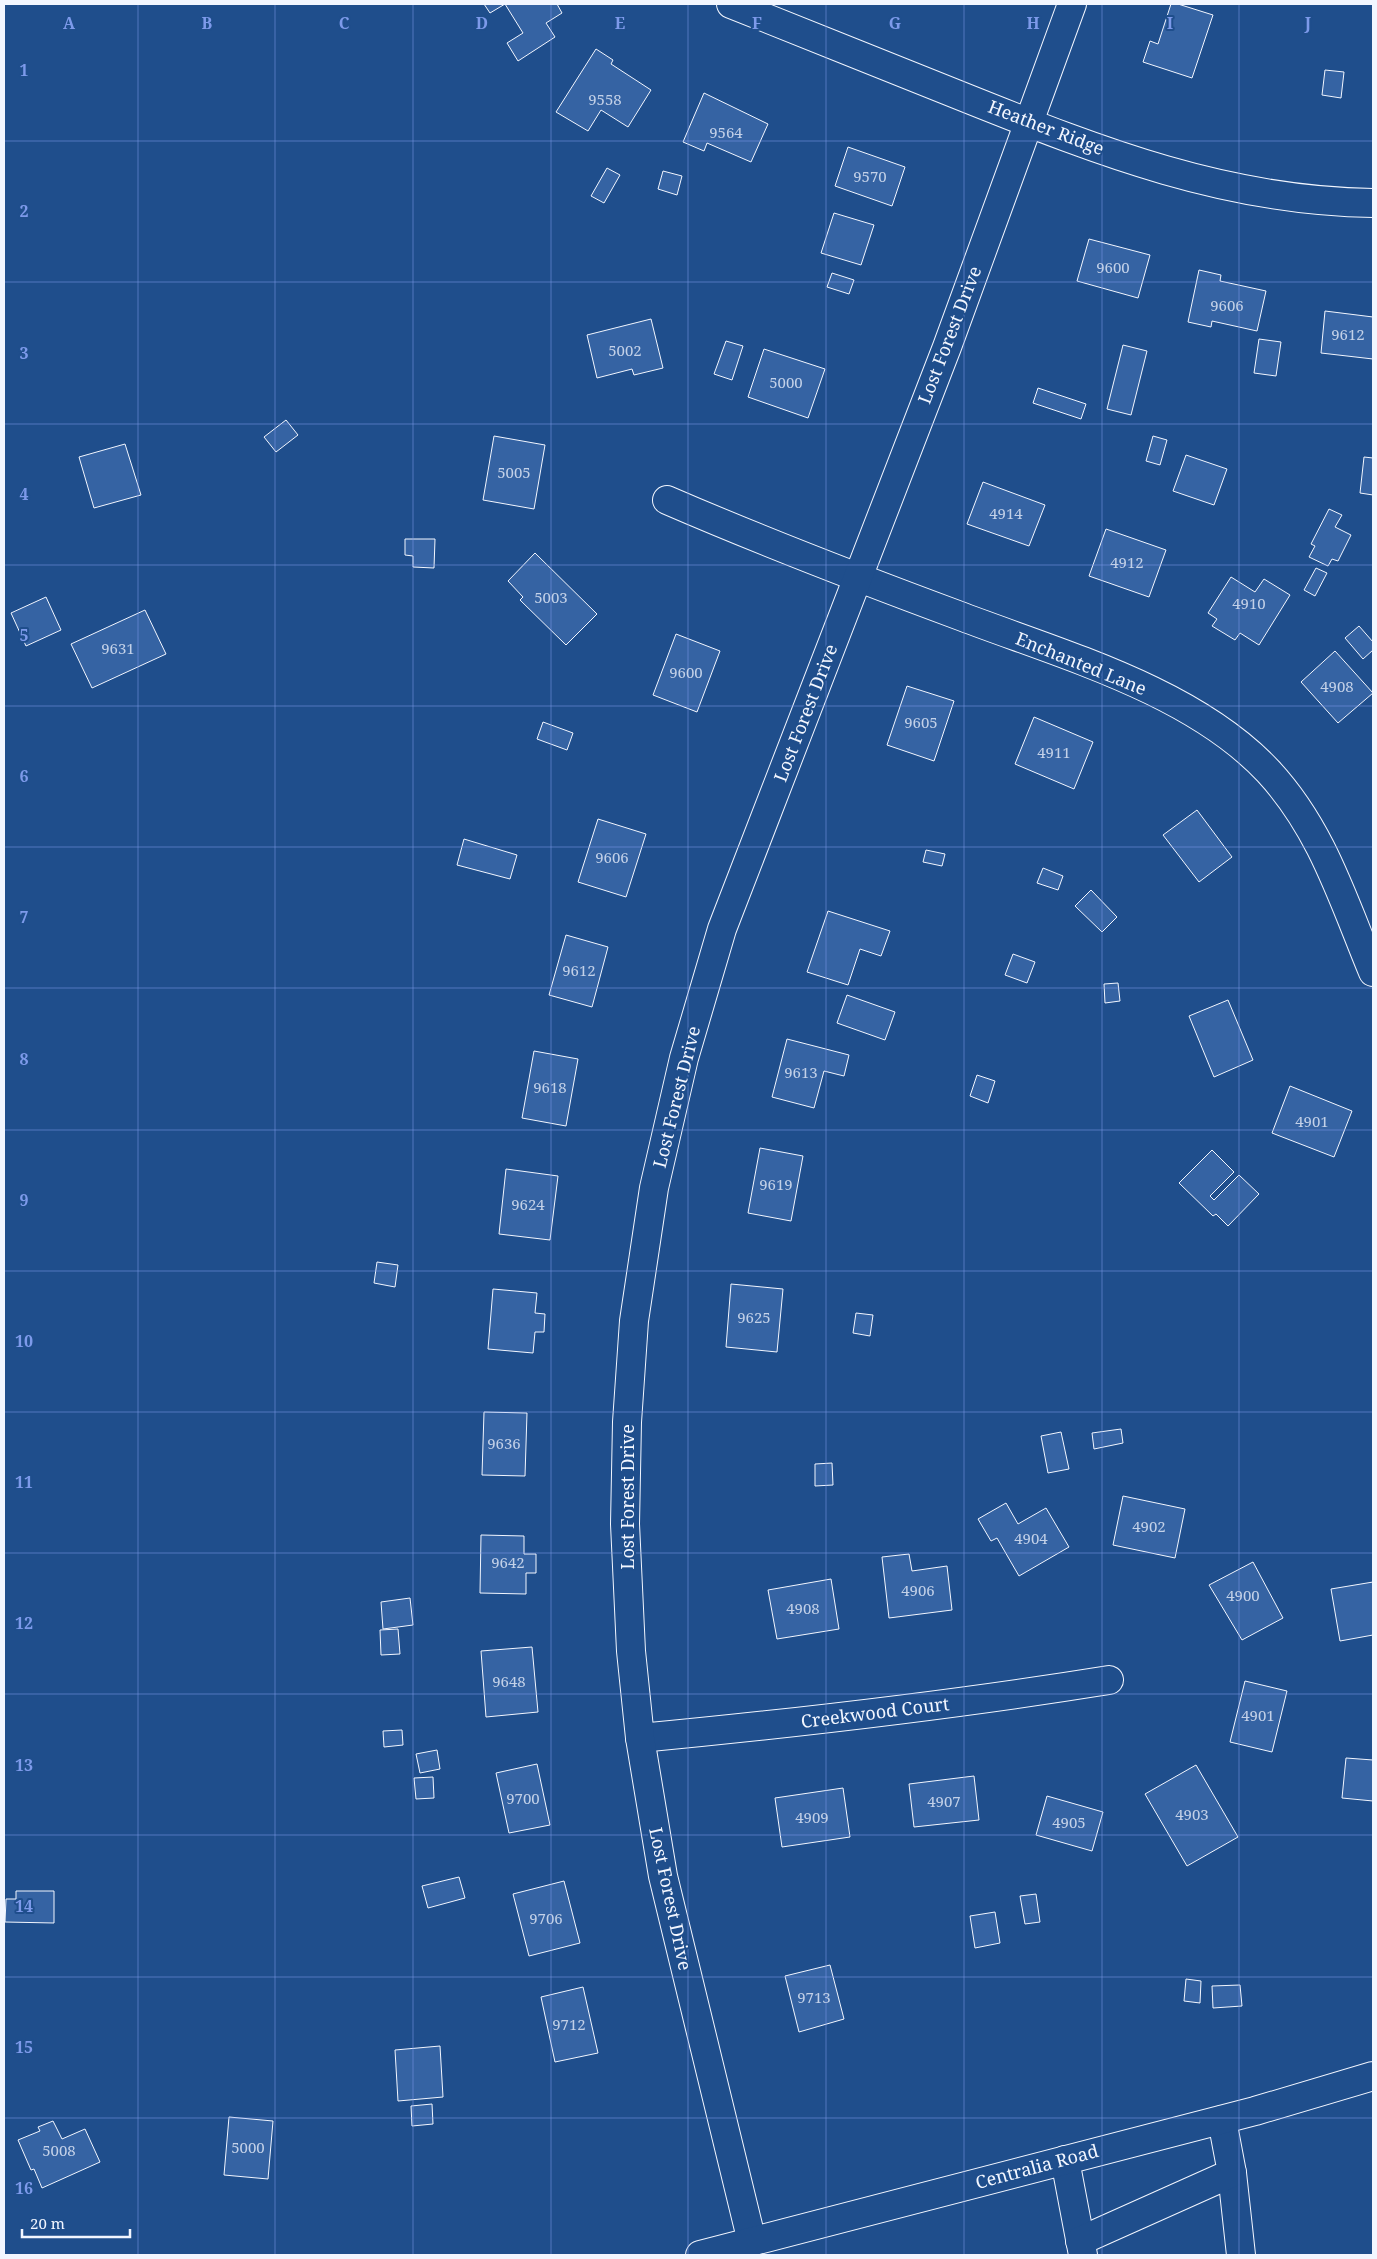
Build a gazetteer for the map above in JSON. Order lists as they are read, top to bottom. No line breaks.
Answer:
{"streets":{"street":["Heather Ridge","Lost Forest Drive","Enchanted Lane","Creekwood Court","Centralia Road"]},"crossings":[["Heather Ridge","Lost Forest Drive"],["Lost Forest Drive","Enchanted Lane"],["Lost Forest Drive","Creekwood Court"],["Lost Forest Drive","Centralia Road"]],"house_numbers":["9558","9564","9570","9600","9606","9612","5002","5000","5005","4914","4912","5003","4910","9631","9600","4908","9605","4911","9606","9612","9613","9618","4901","9619","9624","9625","9636","4902","4904","9642","4906","4900","4908","9648","4901","9700","4907","4903","4909","4905","9706","9713","9712","5000","5008"],"scale_bar":"20 m","grid":{"columns":["A","B","C","D","E","F","G","H","I","J"],"rows":["1","2","3","4","5","6","7","8","9","10","11","12","13","14","15","16"]}}
